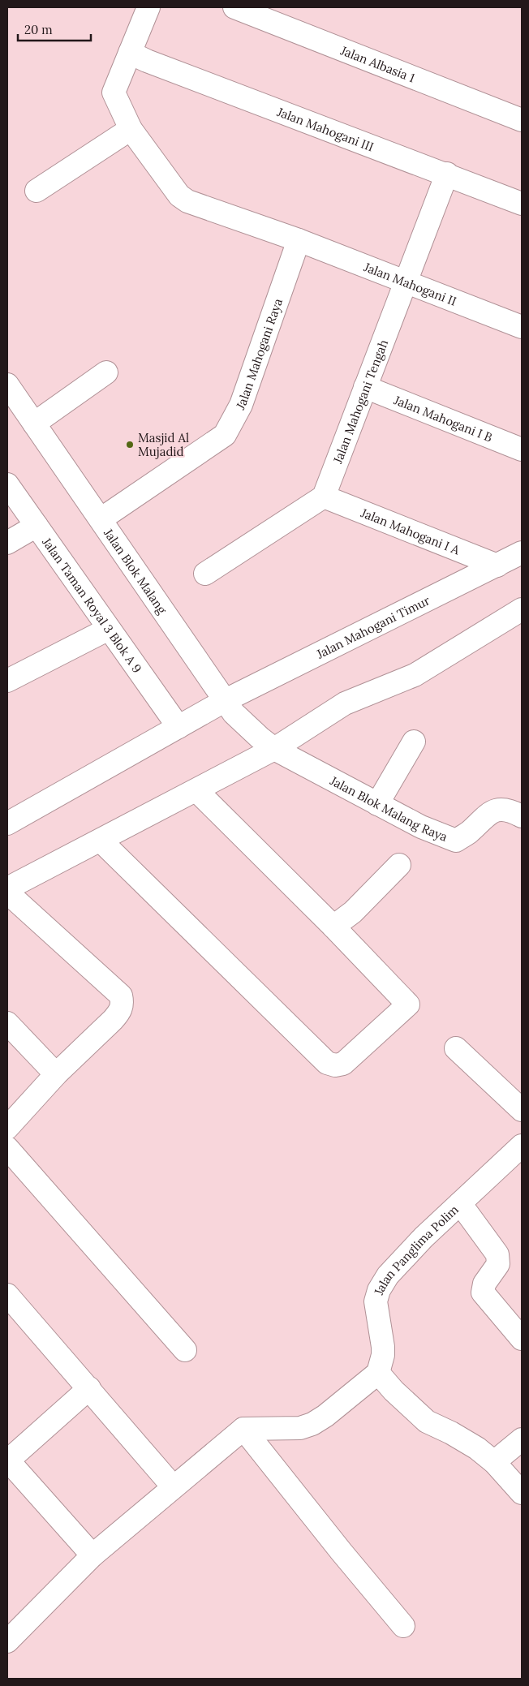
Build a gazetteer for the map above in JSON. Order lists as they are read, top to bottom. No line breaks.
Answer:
{"streets":{"street":["Jalan Albasia 1","Jalan Mahogani III","Jalan Mahogani II","Jalan Mahogani Raya","Jalan Mahogani Tengah","Jalan Mahogani I B","Jalan Mahogani I A","Jalan Blok Malang","Jalan Taman Royal 3 Blok A 9","Jalan Mahogani Timur","Jalan Blok Malang Raya","Jalan Panglima Polim"]},"crossings":[["Jalan Mahogani III","Jalan Mahogani Tengah"],["Jalan Mahogani II","Jalan Mahogani Raya"],["Jalan Mahogani II","Jalan Mahogani Tengah"],["Jalan Mahogani Raya","Jalan Blok Malang"],["Jalan Mahogani Tengah","Jalan Mahogani I B"],["Jalan Mahogani Tengah","Jalan Mahogani I A"],["Jalan Mahogani I A","Jalan Mahogani Timur"],["Jalan Blok Malang","Jalan Mahogani Timur"],["Jalan Blok Malang","Jalan Blok Malang Raya"],["Jalan Taman Royal 3 Blok A 9","Jalan Mahogani Timur"]],"places":["Masjid Al Mujadid"],"scale_bar":"20 m"}
